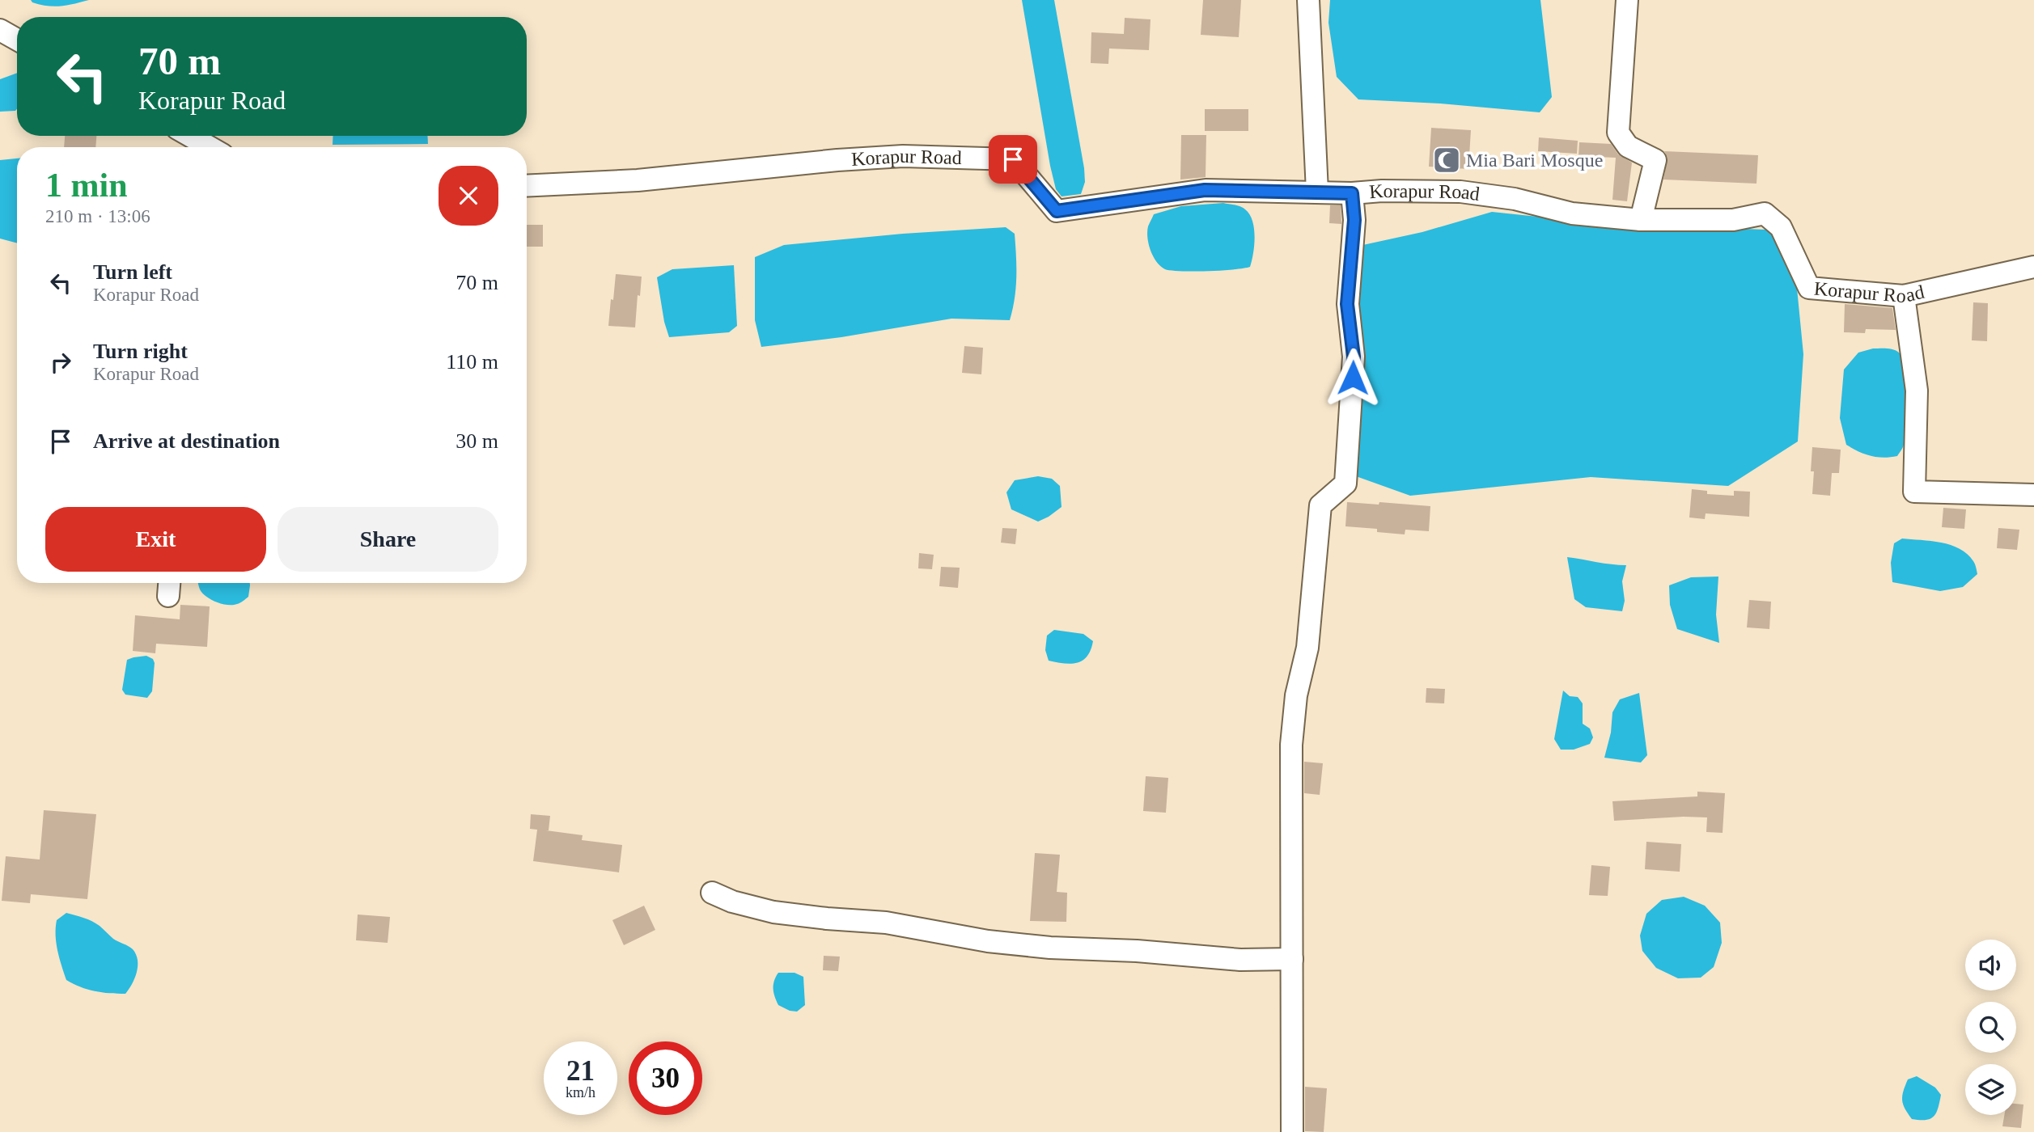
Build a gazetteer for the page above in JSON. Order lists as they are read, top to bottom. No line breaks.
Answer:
{"streets":{"street":["Korapur Road"]},"places":{"mosque":["Mia Bari Mosque"]},"page":{"turn":["70 m","Korapur Road"],"heading":["1 min","210 m · 13:06"],"list":[{"name":"Turn left","note":"Korapur Road","value":"70 m"},{"name":"Turn right","note":"Korapur Road","value":"110 m"},{"name":"Arrive at destination","value":"30 m"}],"buttons":["Exit","Share"],"speed":"21 km/h","limit":"30"}}
